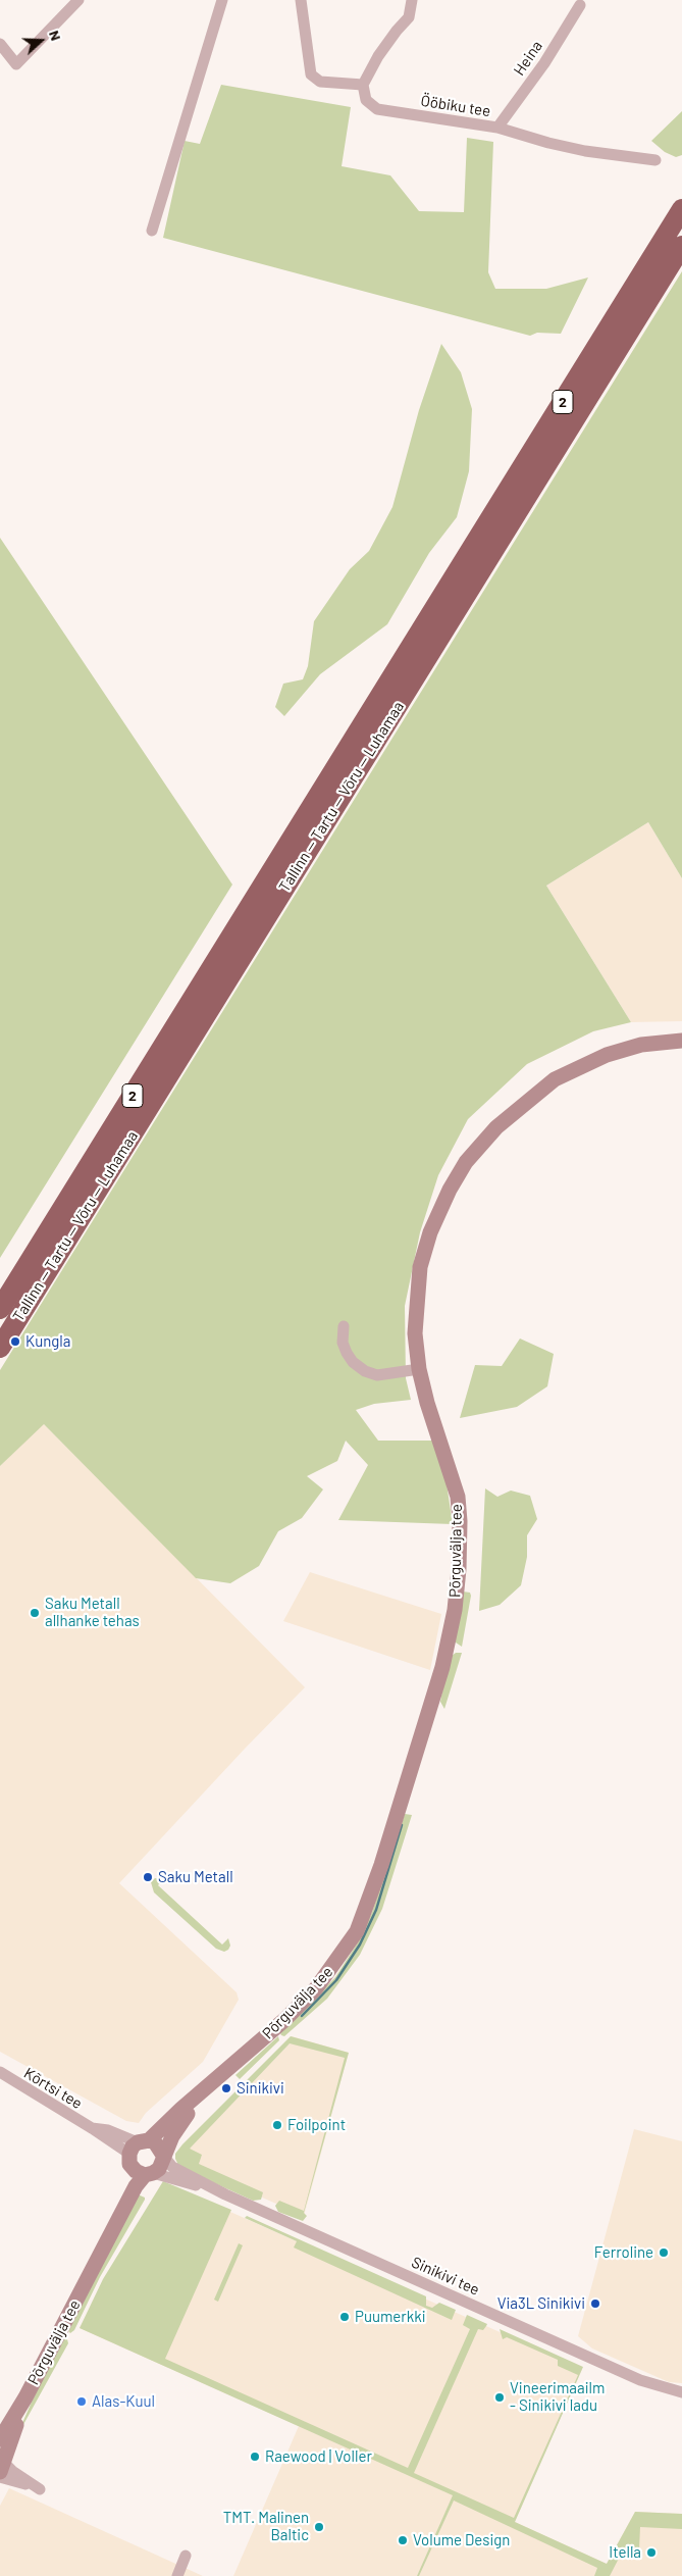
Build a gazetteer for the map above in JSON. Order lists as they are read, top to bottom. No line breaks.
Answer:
{"streets":{"highway":["2","Tallinn — Tartu — Võru — Luhamaa"],"street":["Heina","Ööbiku tee","Põrguvälja tee","Kõrtsi tee","Sinikivi tee"]},"crossings":[["Heina","Ööbiku tee"],["Põrguvälja tee","Kõrtsi tee"],["Põrguvälja tee","Sinikivi tee"]],"places":["Kungla","Saku Metall allhanke tehas","Saku Metall","Sinikivi","Foilpoint","Ferroline","Via3L Sinikivi","Puumerkki","Vineerimaailm - Sinikivi ladu","Alas-Kuul","Raewood | Voller","TMT. Malinen Baltic","Volume Design","Itella"],"north":"right"}
